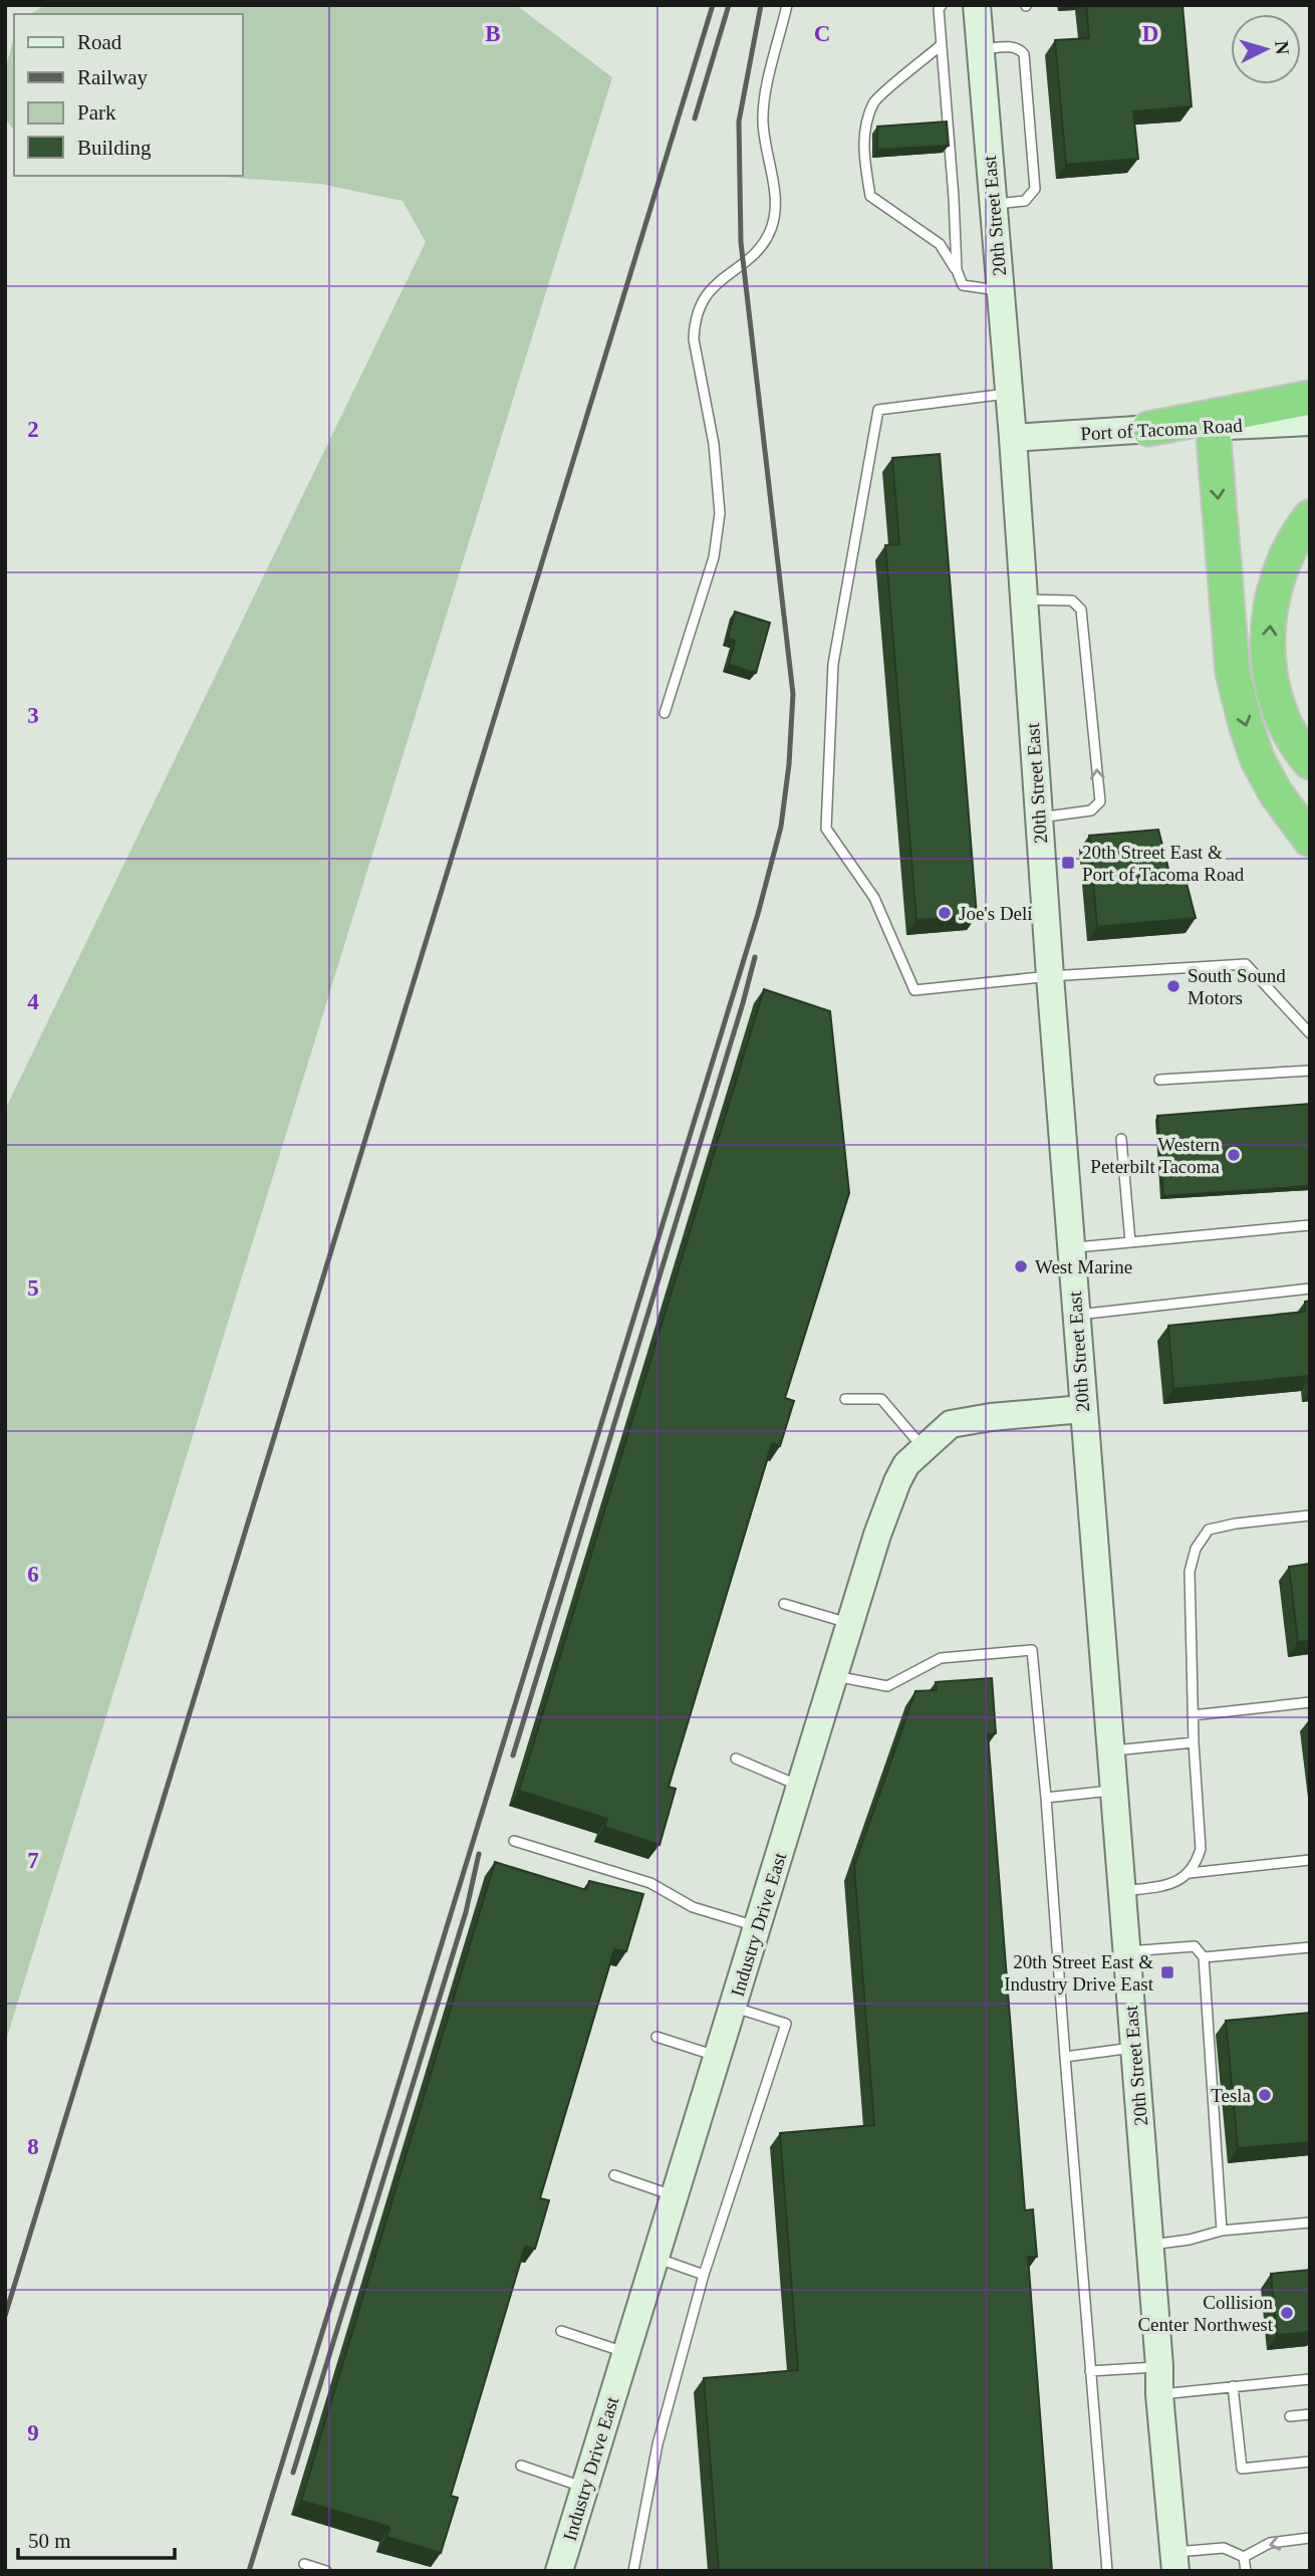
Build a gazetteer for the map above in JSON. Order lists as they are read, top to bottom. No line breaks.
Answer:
{"streets":{"main road":["20th Street East","Port of Tacoma Road","Industry Drive East"]},"crossings":[["20th Street East","Port of Tacoma Road"],["20th Street East","Industry Drive East"]],"places":{"transit":["20th Street East & Port of Tacoma Road","20th Street East & Industry Drive East"],"other":["Joe's Deli","South Sound Motors","Western Peterbilt Tacoma","West Marine","Tesla","Collision Center Northwest"]},"legend":["Road","Railway","Park","Building"],"scale_bar":"50 m","north":"right","grid":{"columns":["B","C","D"],"rows":["2","3","4","5","6","7","8","9"]}}
